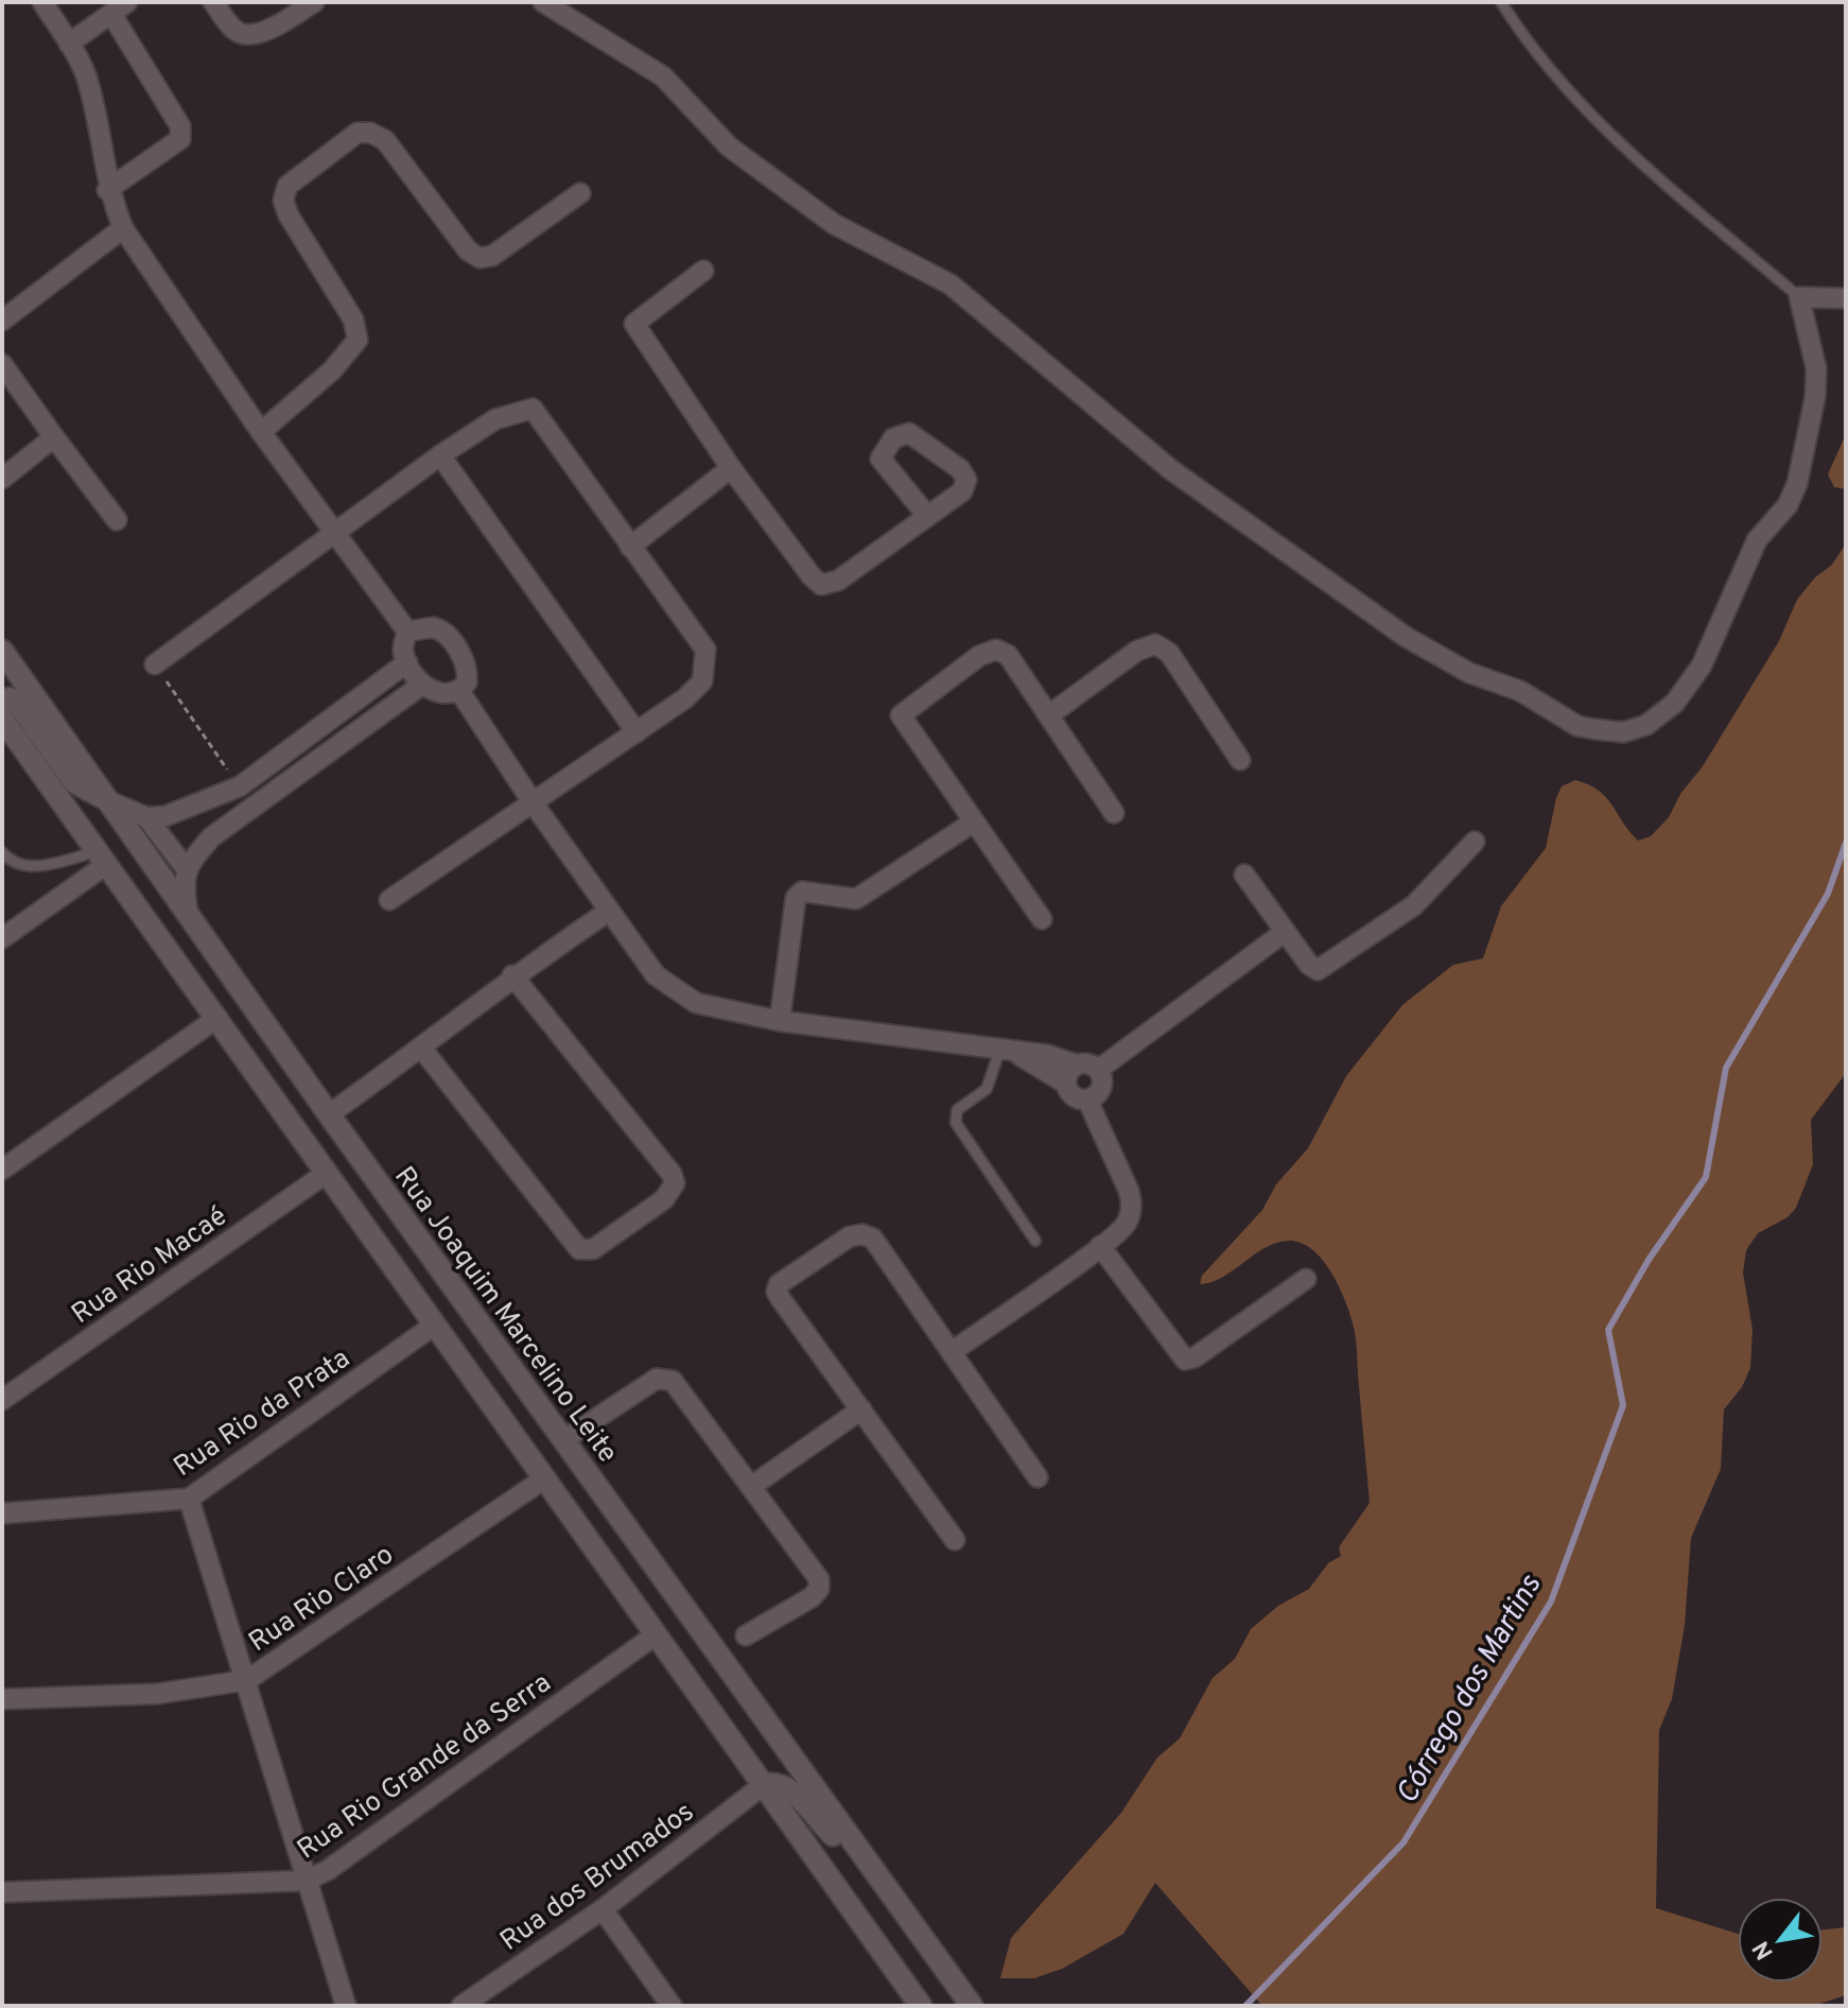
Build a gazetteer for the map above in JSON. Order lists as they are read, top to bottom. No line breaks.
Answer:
{"streets":{"main road":["Rua Joaquim Marcelino Leite"],"street":["Rua Rio Macaé","Rua Rio da Prata","Rua Rio Claro","Rua Rio Grande da Serra","Rua dos Brumados"]},"water":["Córrego dos Martins"],"north":"bottom left"}
